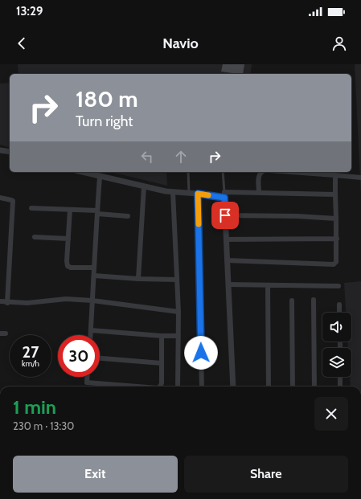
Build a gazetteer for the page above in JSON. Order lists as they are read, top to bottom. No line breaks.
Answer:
{"page":{"status":"13:29","header":"Navio","turn":["180 m","Turn right"],"speed":"27 km/h","limit":"30","heading":["1 min","230 m · 13:30"],"buttons":["Exit","Share"]}}
